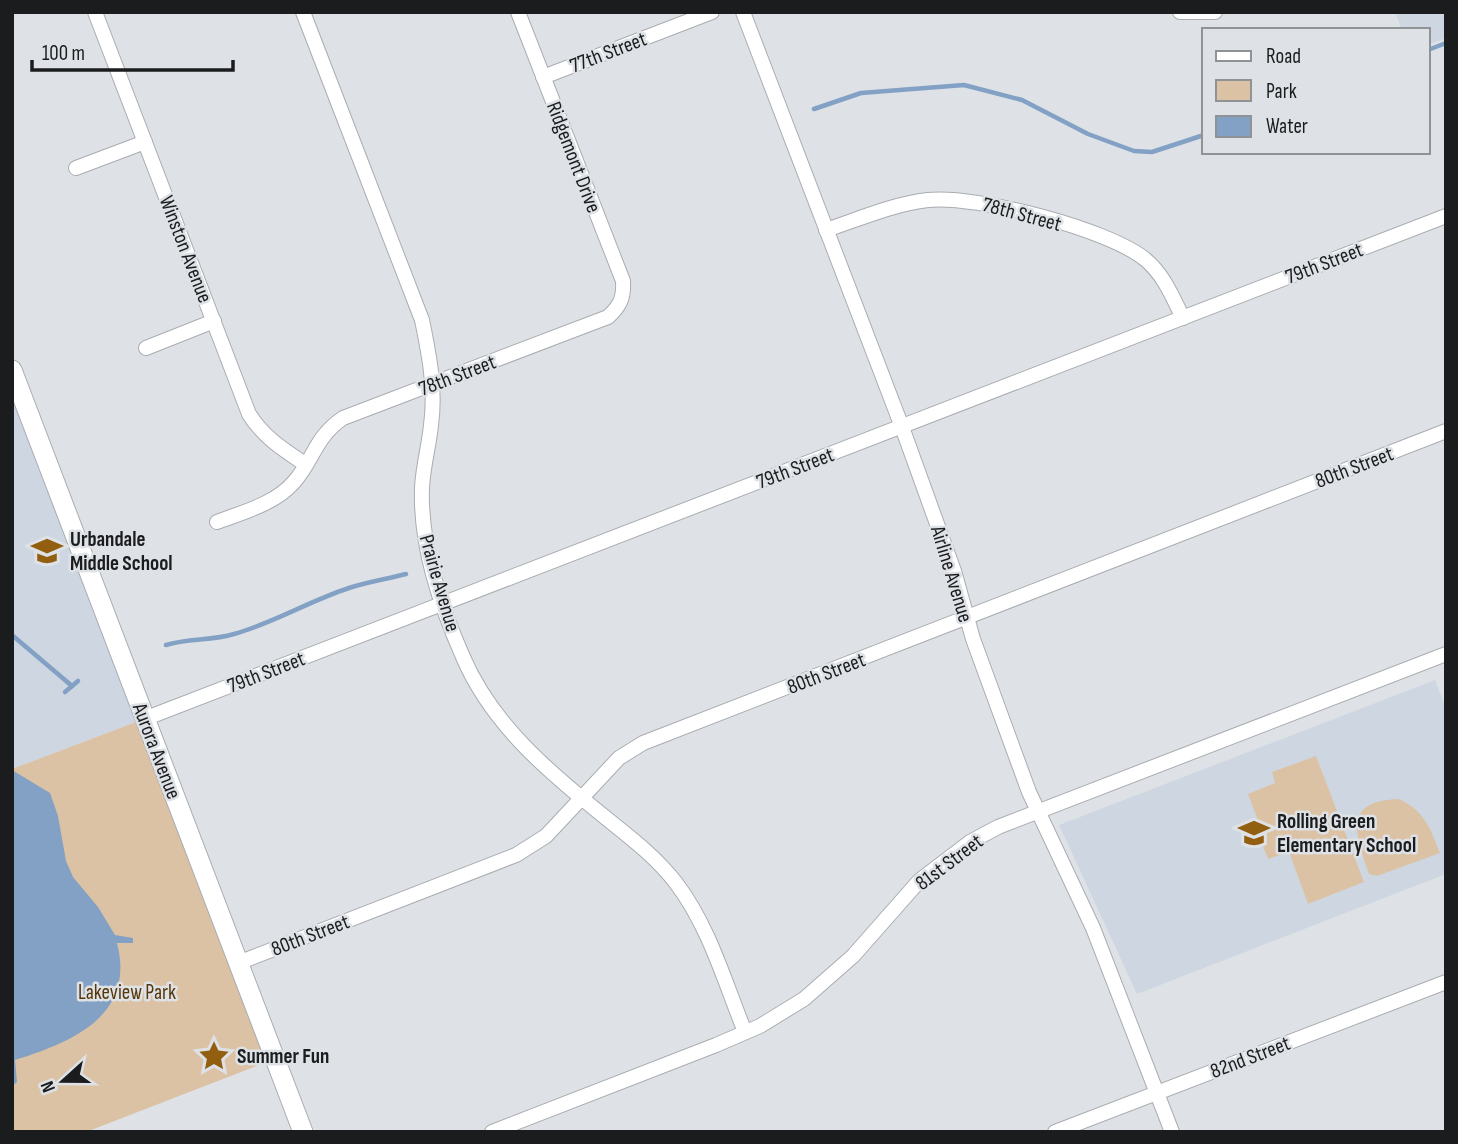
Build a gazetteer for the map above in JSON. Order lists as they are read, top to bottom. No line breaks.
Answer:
{"streets":{"street":["77th Street","Ridgemont Drive","78th Street","Winston Avenue","79th Street","80th Street","Airline Avenue","Prairie Avenue","Aurora Avenue","81st Street","82nd Street"]},"crossings":[["77th Street","Ridgemont Drive"],["Ridgemont Drive","78th Street"],["78th Street","Winston Avenue"],["78th Street","79th Street"],["78th Street","Airline Avenue"],["78th Street","Prairie Avenue"],["79th Street","Airline Avenue"],["79th Street","Prairie Avenue"],["79th Street","Aurora Avenue"],["80th Street","Airline Avenue"],["80th Street","Prairie Avenue"],["80th Street","Aurora Avenue"],["Airline Avenue","81st Street"],["Airline Avenue","82nd Street"],["Prairie Avenue","81st Street"]],"parks":["Lakeview Park"],"places":{"school or university":["Urbandale Middle School","Rolling Green Elementary School"],"place":["Summer Fun"]},"legend":["Road","Park","Water"],"scale_bar":"100 m","north":"left"}
